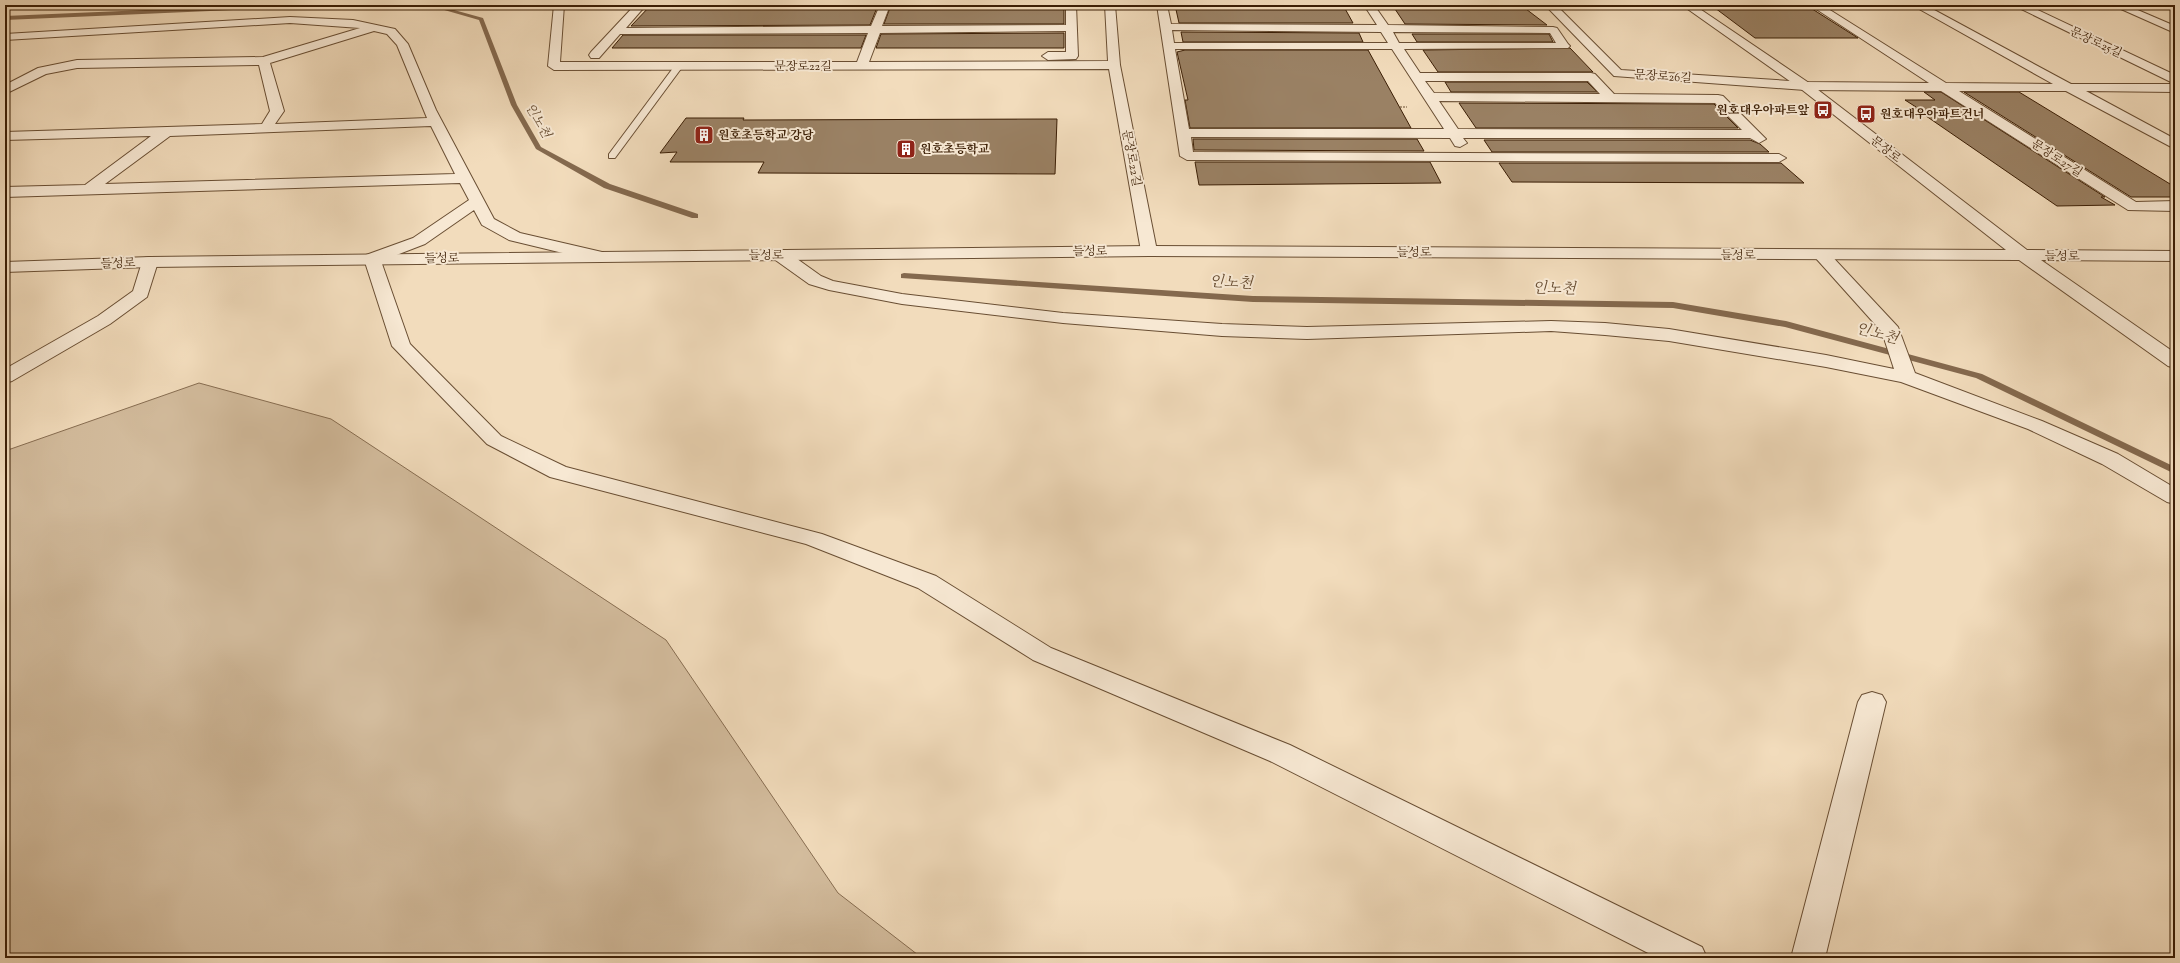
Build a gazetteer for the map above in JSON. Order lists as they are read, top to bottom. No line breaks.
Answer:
{"streets":{"street":["문장로25길","문장로22길","문장로26길","문장로","문장로27길","들성로"]},"crossings":[["문장로22길","들성로"],["문장로26길","문장로"],["문장로","들성로"]],"water":["인노천"],"places":{"bus stop":["원호대우아파트앞","원호대우아파트건너"],"building":["원호초등학교 강당","원호초등학교"]}}
